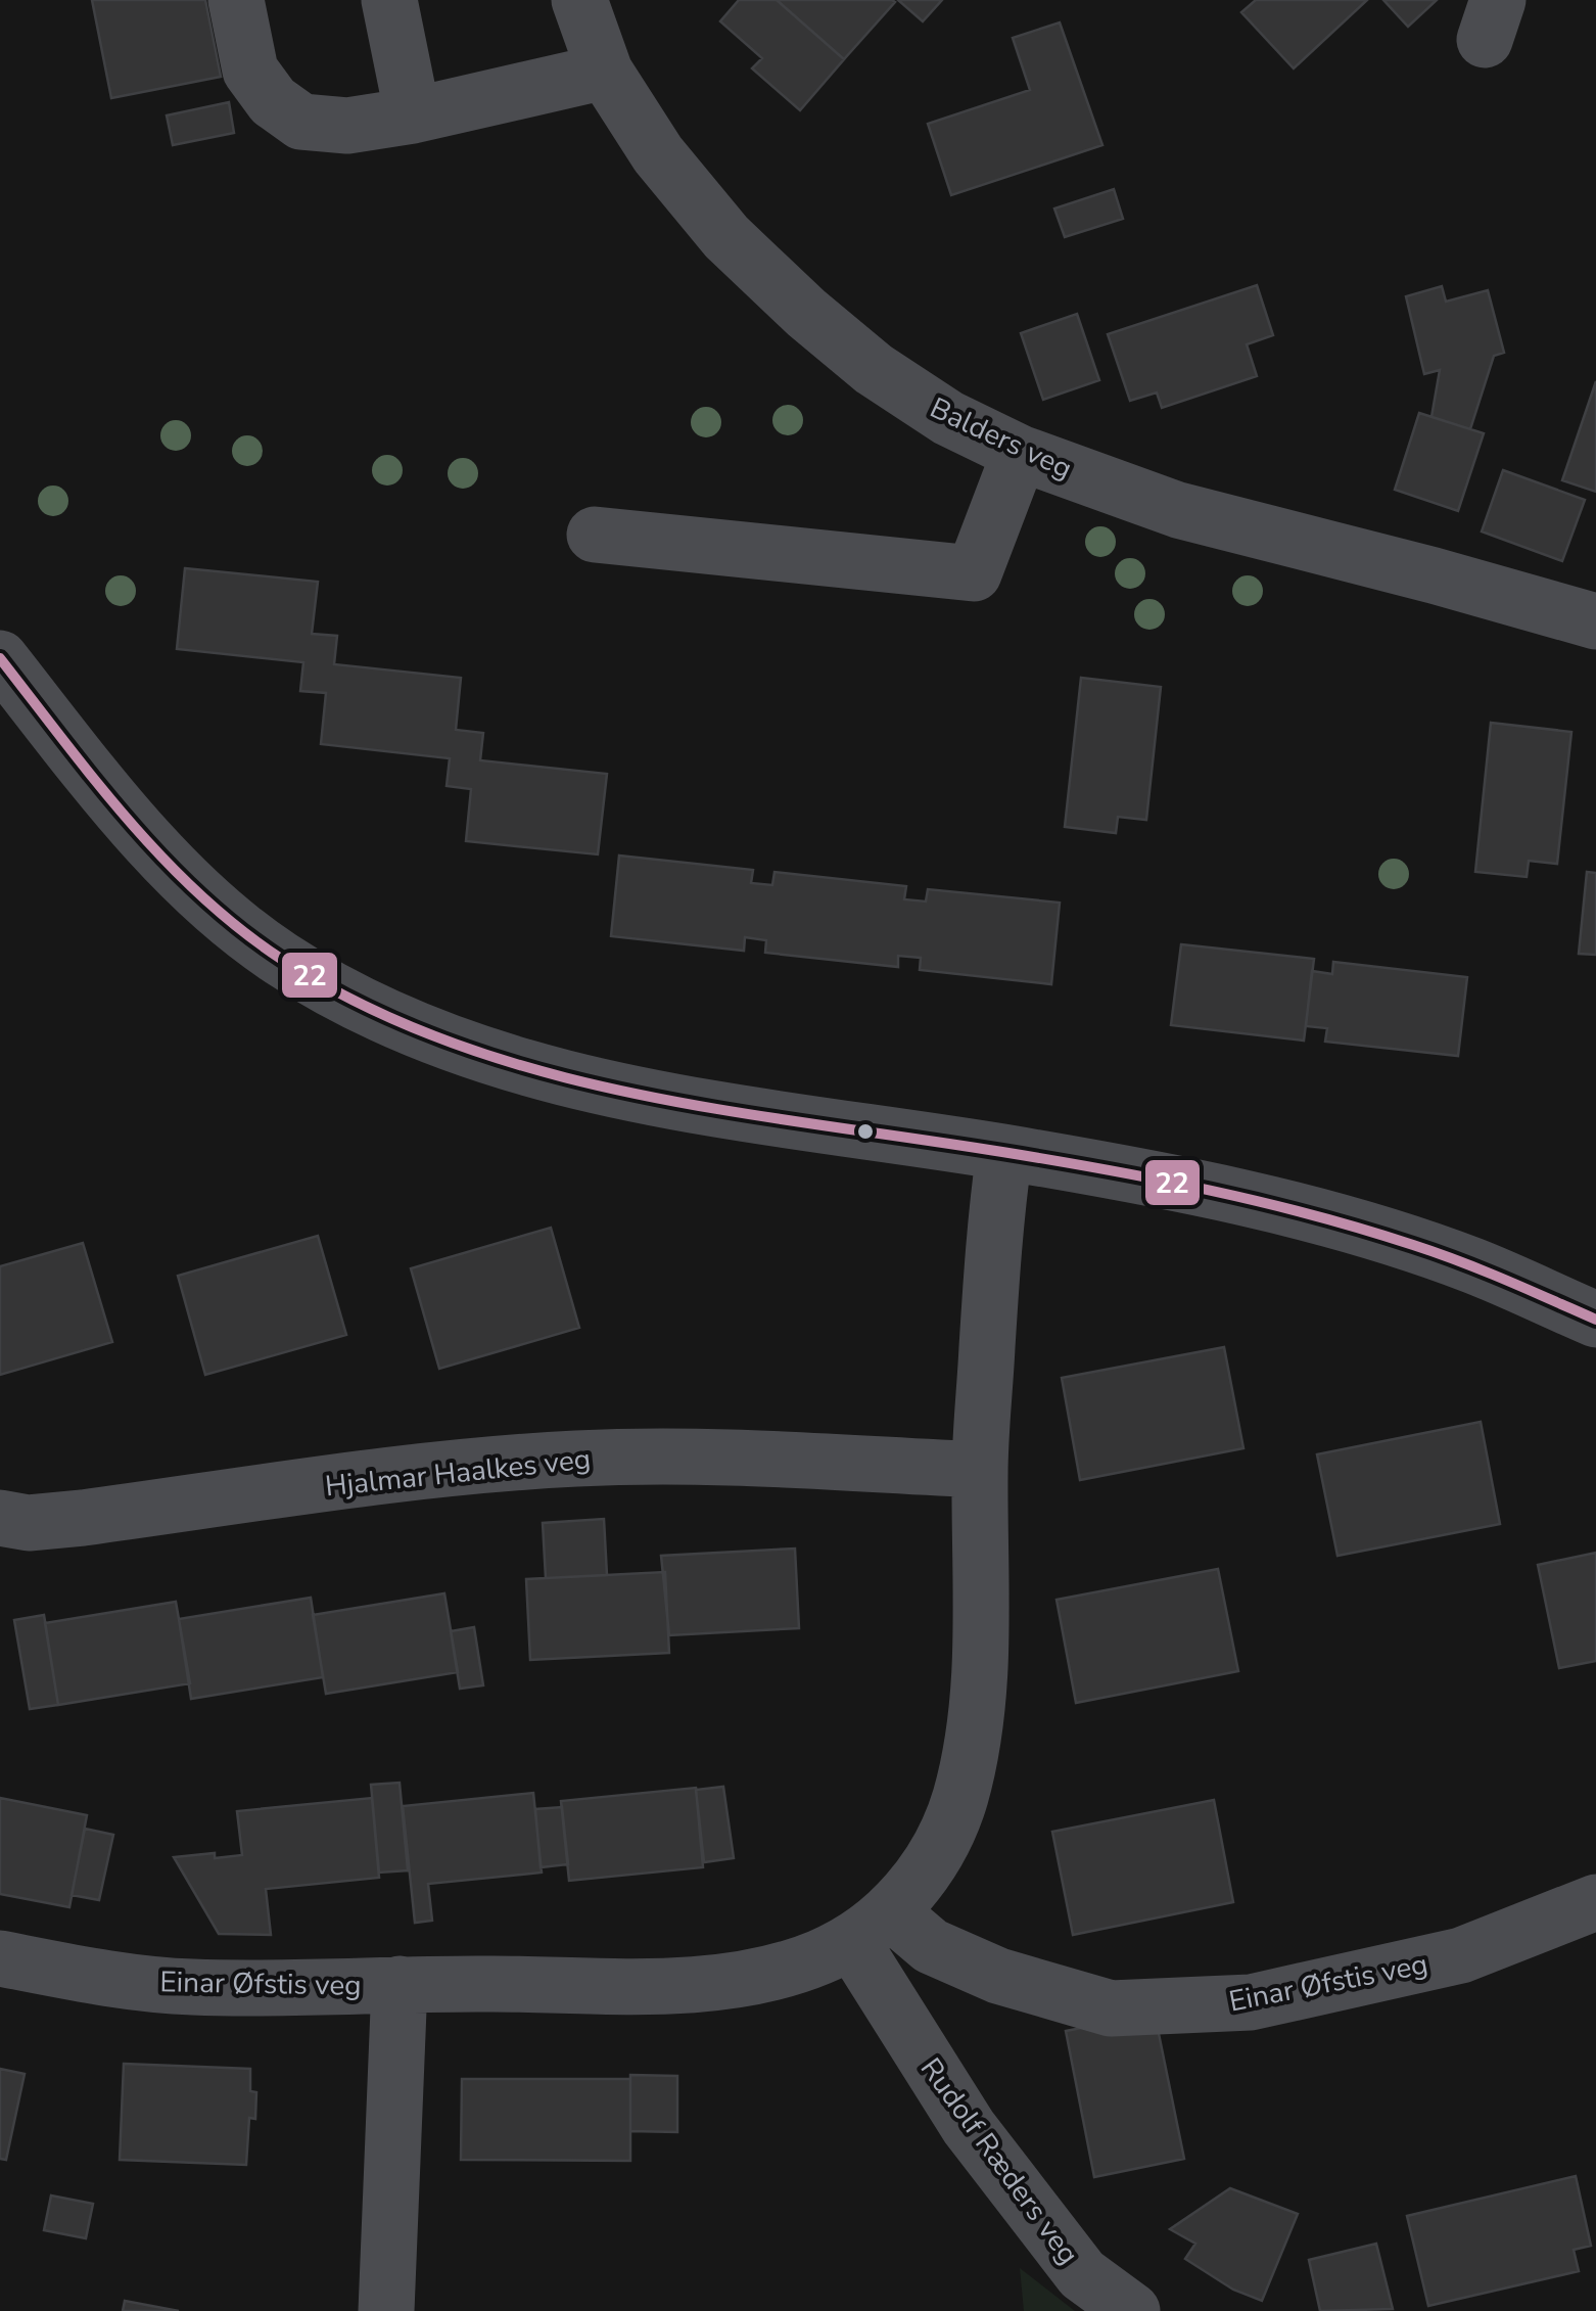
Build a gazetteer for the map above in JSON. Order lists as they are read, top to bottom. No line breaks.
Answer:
{"streets":{"street":["Balders veg","Hjalmar Haalkes veg","Einar Øfstis veg","Rudolf Ræders veg"]},"crossings":[["Hjalmar Haalkes veg","Einar Øfstis veg"],["Einar Øfstis veg","Rudolf Ræders veg"]],"lines":["transit line 22"]}
